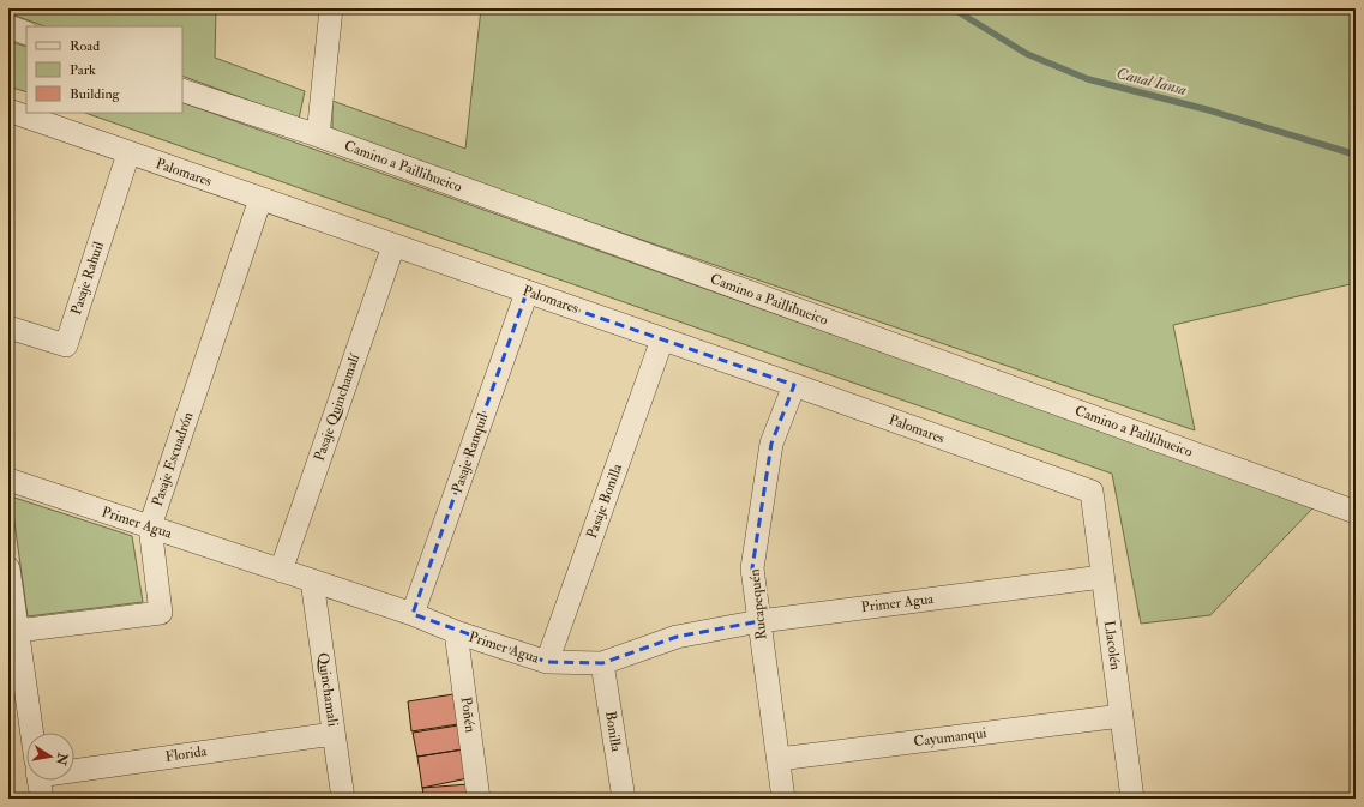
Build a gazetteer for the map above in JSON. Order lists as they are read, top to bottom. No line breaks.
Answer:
{"streets":{"street":["Camino a Paillihueico","Palomares","Pasaje Rahuil","Pasaje Quinchamalí","Pasaje Ranquil","Pasaje Escuadrón","Pasaje Bonilla","Primer Agua","Rucapequén","Llacolén","Quinchamali","Poñén","Bonilla","Cayumanqui","Florida"]},"crossings":[["Palomares","Pasaje Rahuil"],["Palomares","Pasaje Quinchamalí"],["Palomares","Pasaje Ranquil"],["Palomares","Pasaje Escuadrón"],["Palomares","Pasaje Bonilla"],["Palomares","Rucapequén"],["Palomares","Llacolén"],["Pasaje Quinchamalí","Primer Agua"],["Pasaje Ranquil","Primer Agua"],["Pasaje Escuadrón","Primer Agua"],["Pasaje Bonilla","Primer Agua"],["Primer Agua","Rucapequén"],["Primer Agua","Llacolén"],["Primer Agua","Quinchamali"],["Primer Agua","Poñén"],["Primer Agua","Bonilla"],["Rucapequén","Cayumanqui"],["Llacolén","Cayumanqui"],["Quinchamali","Florida"]],"water":["Canal Iansa"],"legend":["Road","Park","Building"],"north":"right"}
